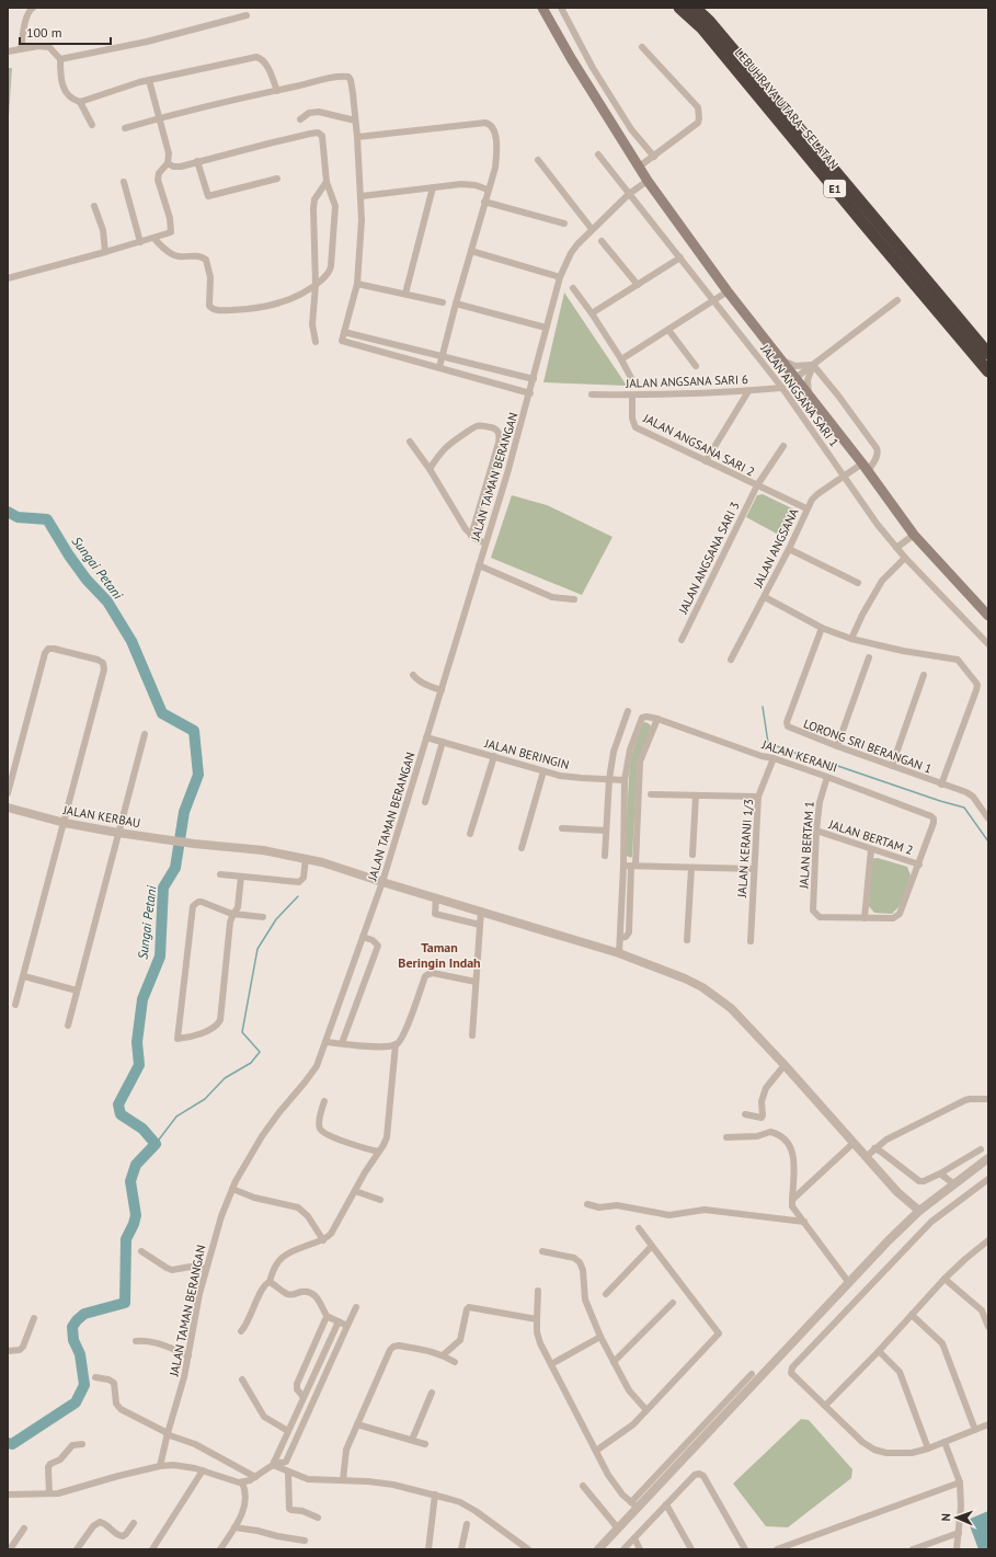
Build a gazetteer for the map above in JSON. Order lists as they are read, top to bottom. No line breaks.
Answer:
{"streets":{"highway":["LEBUHRAYA UTARA–SELATAN","E1"],"street":["JALAN ANGSANA SARI 6","JALAN ANGSANA SARI 1","JALAN ANGSANA SARI 2","JALAN TAMAN BERANGAN","JALAN ANGSANA","JALAN ANGSANA SARI 3","LORONG SRI BERANGAN 1","JALAN BERINGIN","JALAN KERANJI","JALAN KERBAU","JALAN BERTAM 2","JALAN BERTAM 1","JALAN KERANJI 1/3"]},"crossings":[["JALAN ANGSANA SARI 6","JALAN ANGSANA SARI 1"],["JALAN ANGSANA SARI 6","JALAN ANGSANA SARI 2"],["JALAN ANGSANA SARI 1","JALAN TAMAN BERANGAN"],["JALAN ANGSANA SARI 1","JALAN ANGSANA"],["JALAN ANGSANA SARI 2","JALAN ANGSANA"],["JALAN ANGSANA SARI 2","JALAN ANGSANA SARI 3"],["JALAN TAMAN BERANGAN","JALAN BERINGIN"],["JALAN TAMAN BERANGAN","JALAN KERBAU"],["JALAN BERINGIN","JALAN KERANJI"],["JALAN KERANJI","JALAN BERTAM 2"],["JALAN KERANJI","JALAN BERTAM 1"],["JALAN KERANJI","JALAN KERANJI 1/3"],["JALAN BERTAM 2","JALAN BERTAM 1"]],"districts":["Taman Beringin Indah"],"water":["Sungai Petani"],"scale_bar":"100 m","north":"left"}
